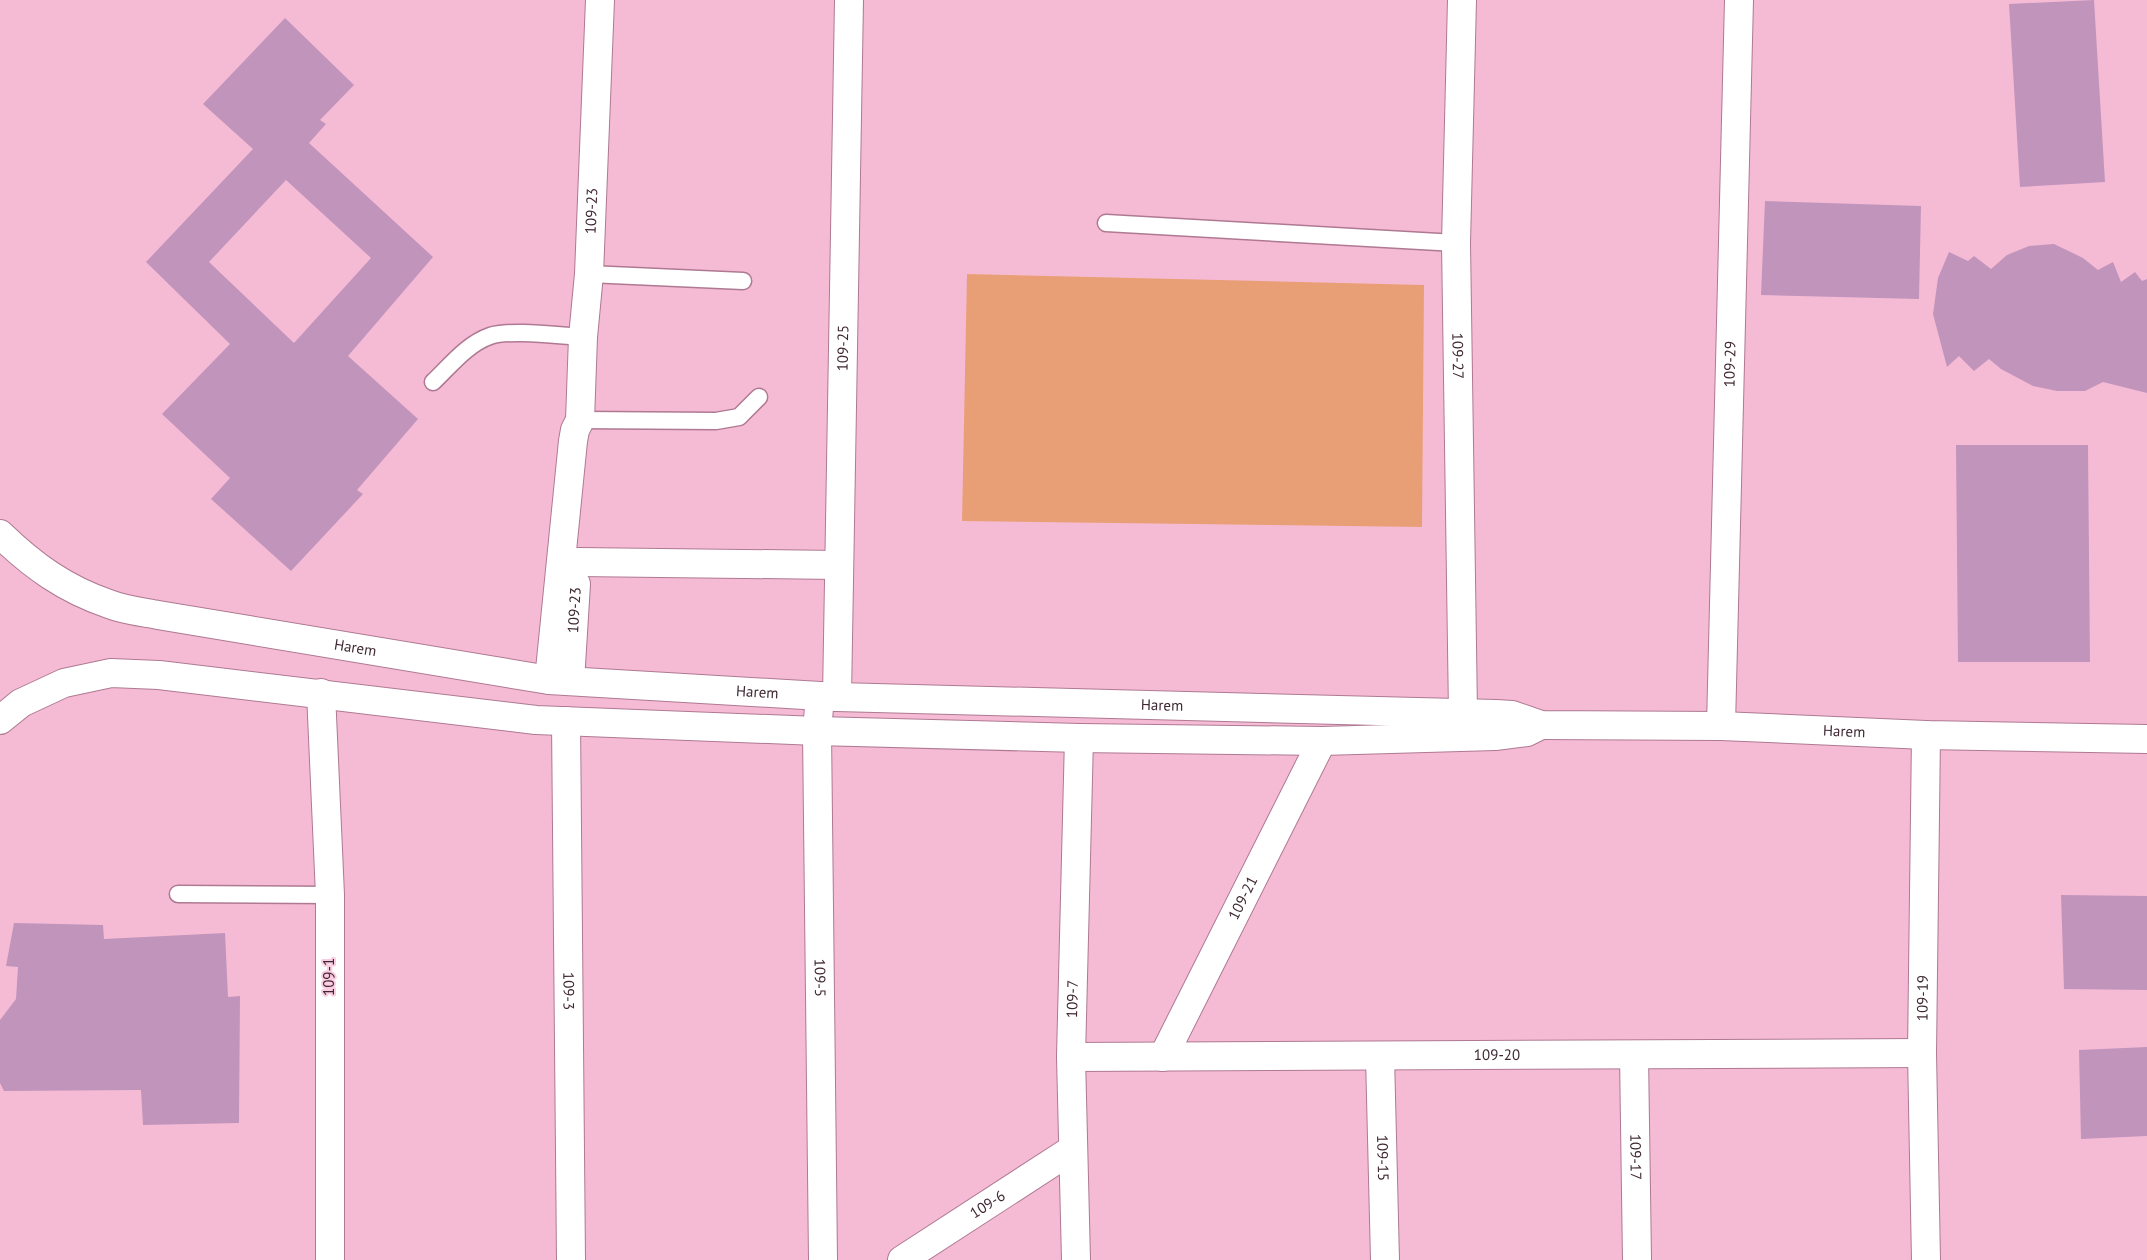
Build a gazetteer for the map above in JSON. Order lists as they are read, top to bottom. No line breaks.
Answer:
{"streets":{"street":["109-23","109-25","109-27","109-29","Harem","109-21","109-1","109-5","109-3","109-19","109-7","109-20","109-17","109-15","109-6"]},"crossings":[["109-23","Harem"],["109-25","Harem"],["109-25","109-5"],["109-27","Harem"],["109-29","Harem"],["Harem","109-21"],["Harem","109-1"],["Harem","109-5"],["Harem","109-3"],["Harem","109-19"],["Harem","109-7"],["109-21","109-20"],["109-19","109-20"],["109-7","109-20"],["109-7","109-6"],["109-20","109-17"],["109-20","109-15"]]}
